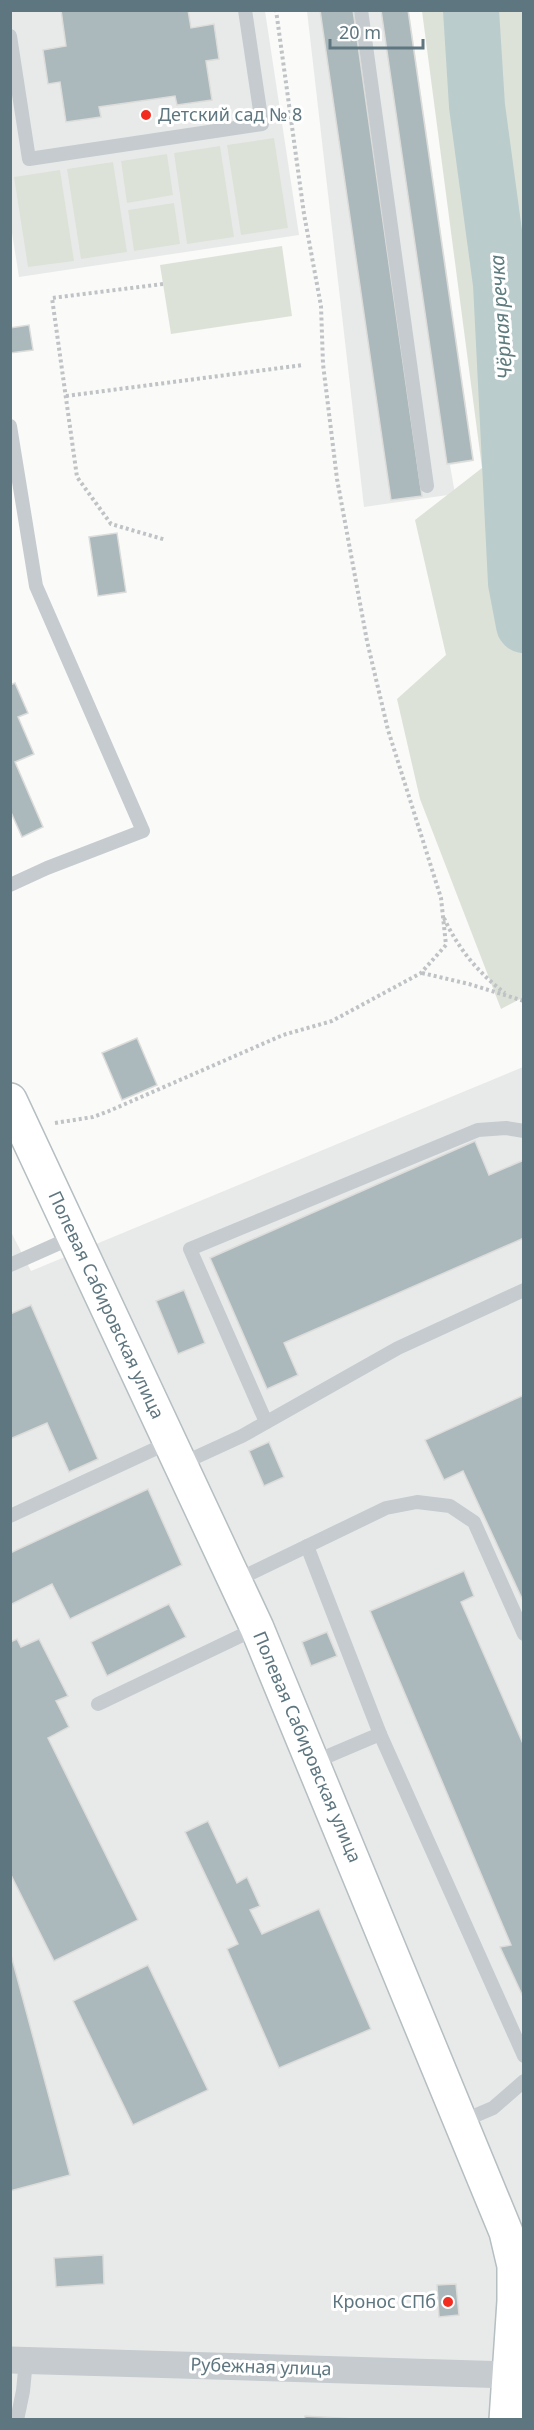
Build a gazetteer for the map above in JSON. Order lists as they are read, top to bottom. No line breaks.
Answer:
{"streets":{"street":["Полевая Сабировская улица","Рубежная улица"]},"crossings":[["Полевая Сабировская улица","Рубежная улица"]],"water":["Чёрная речка"],"places":["Детский сад № 8","Кронос СПб"],"scale_bar":"20 m"}
